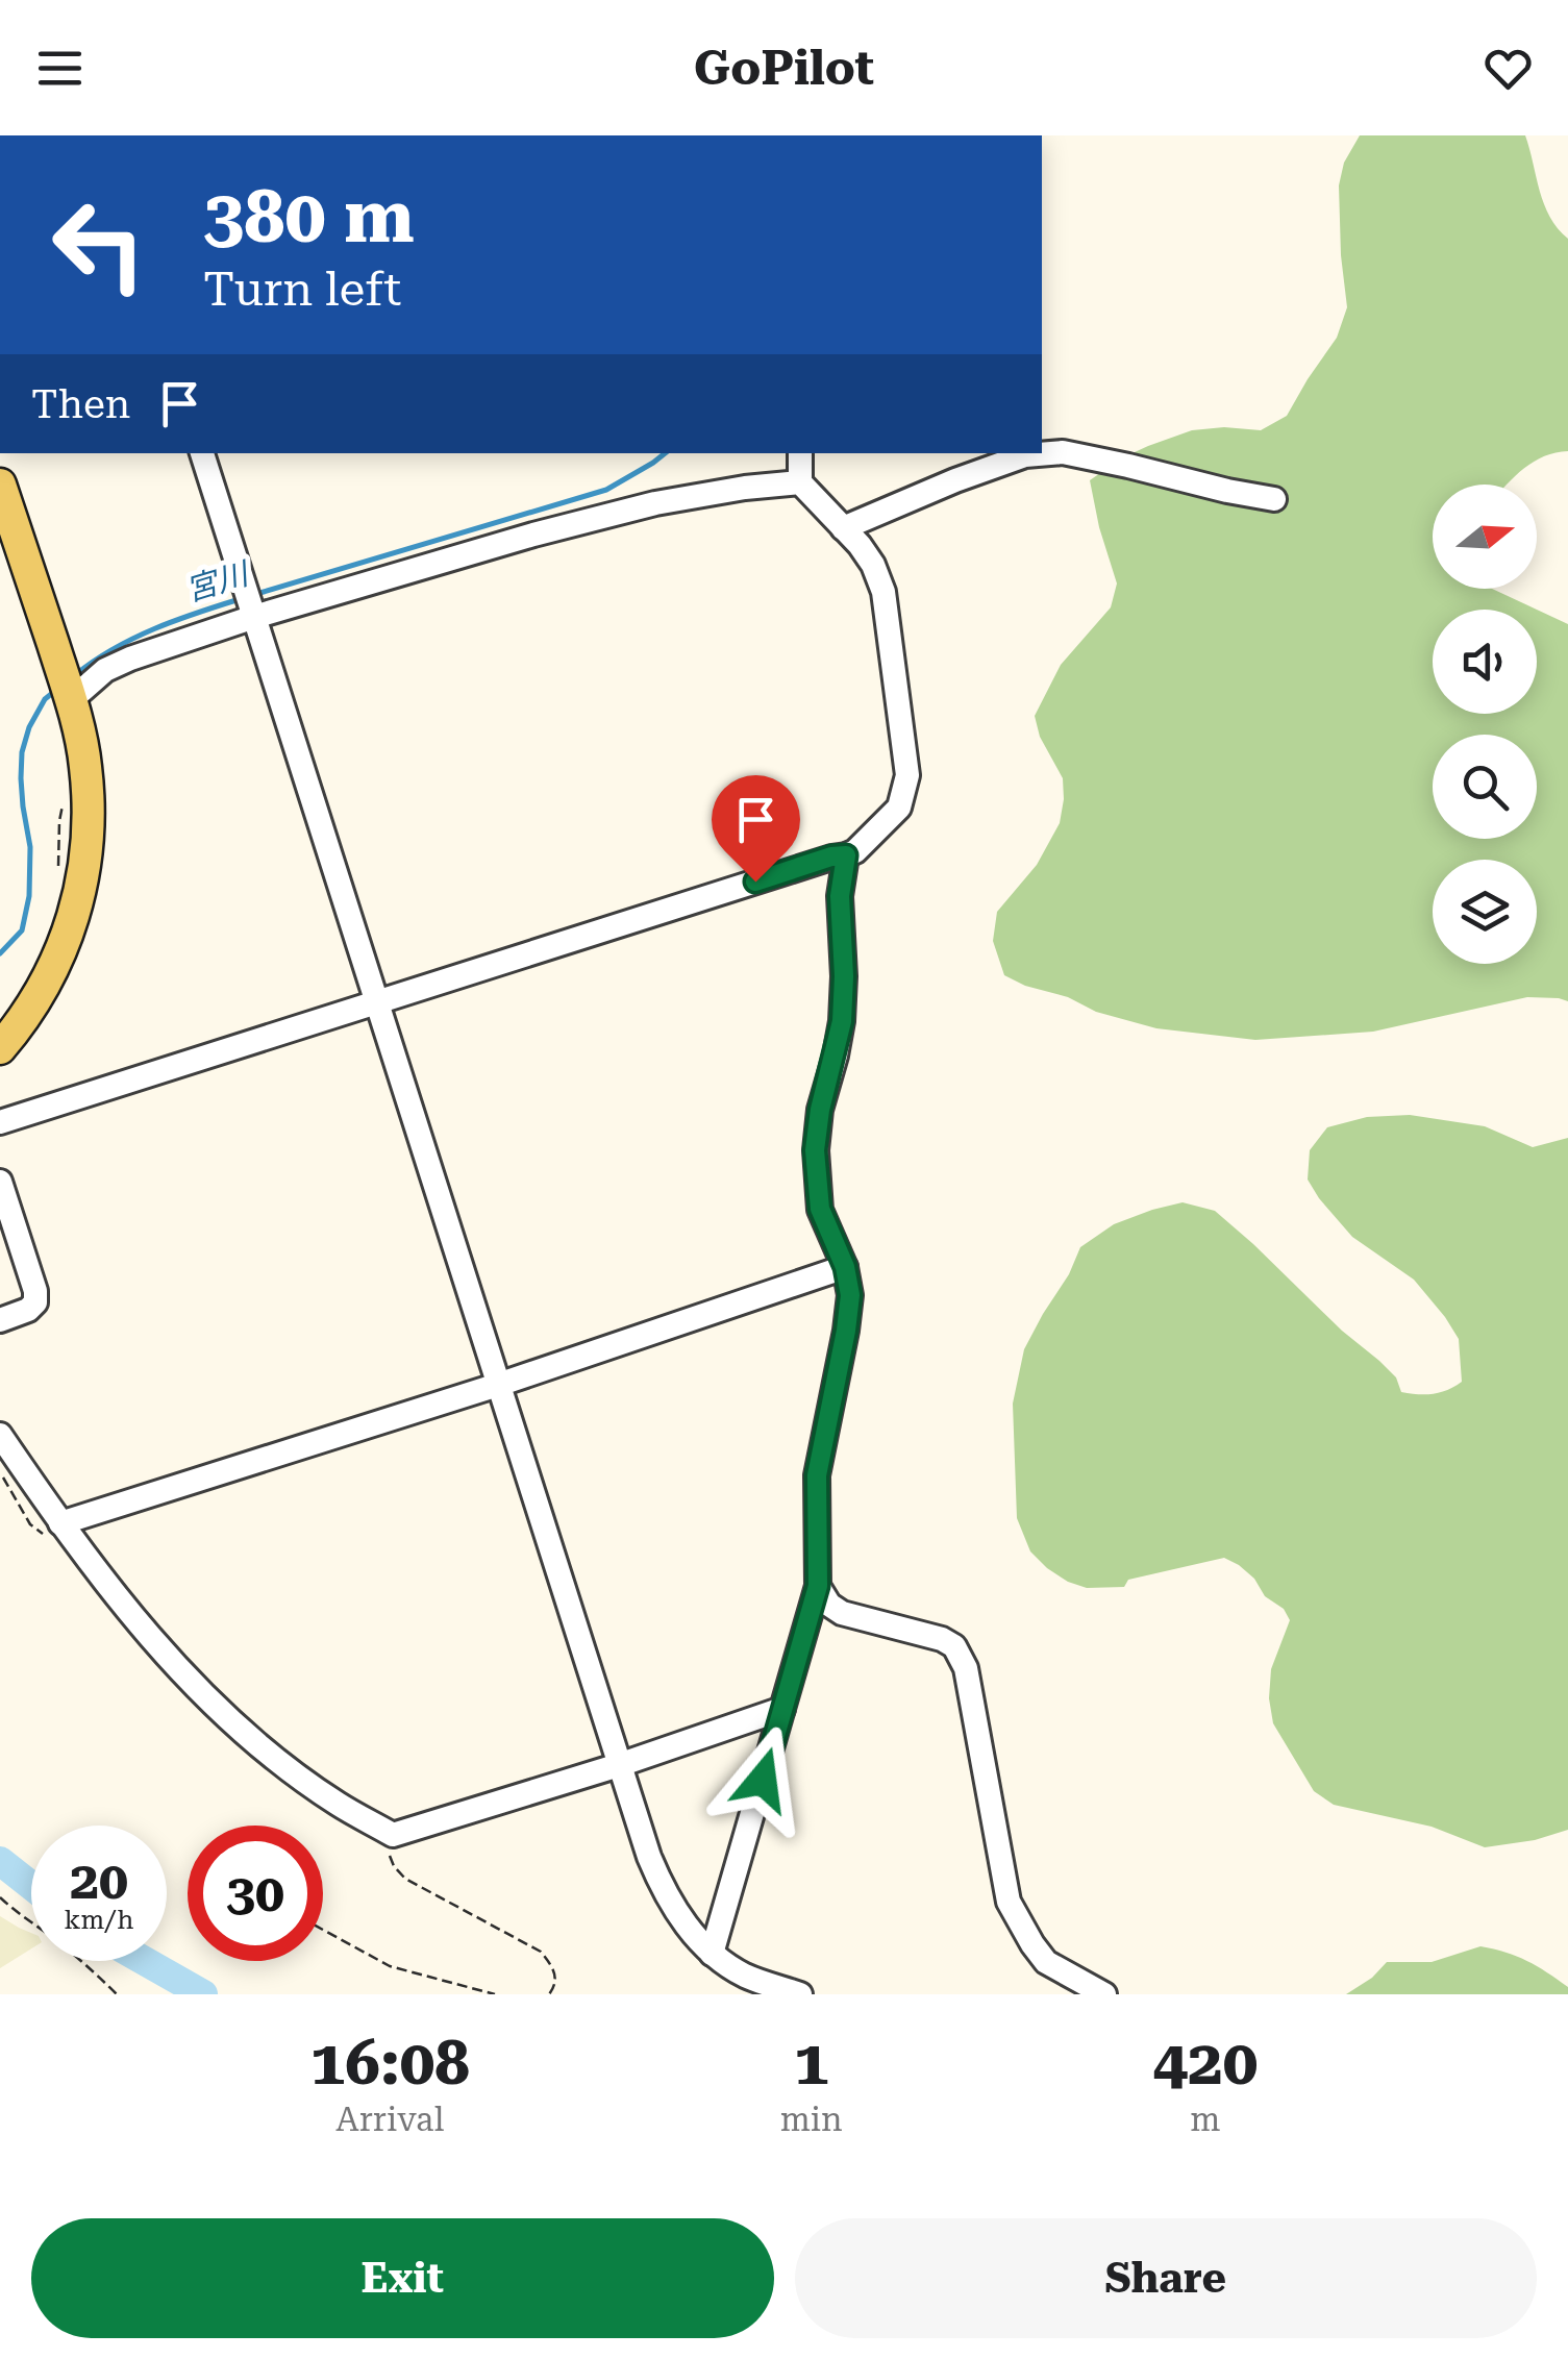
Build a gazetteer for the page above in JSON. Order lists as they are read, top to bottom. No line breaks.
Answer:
{"water":["宮川"],"north":"right","page":{"header":"GoPilot","turn":["380 m","Turn left"],"then":"Then","speed":"20 km/h","limit":"30","eta":["16:08","Arrival","1","min","420","m"],"buttons":["Exit","Share"]}}
